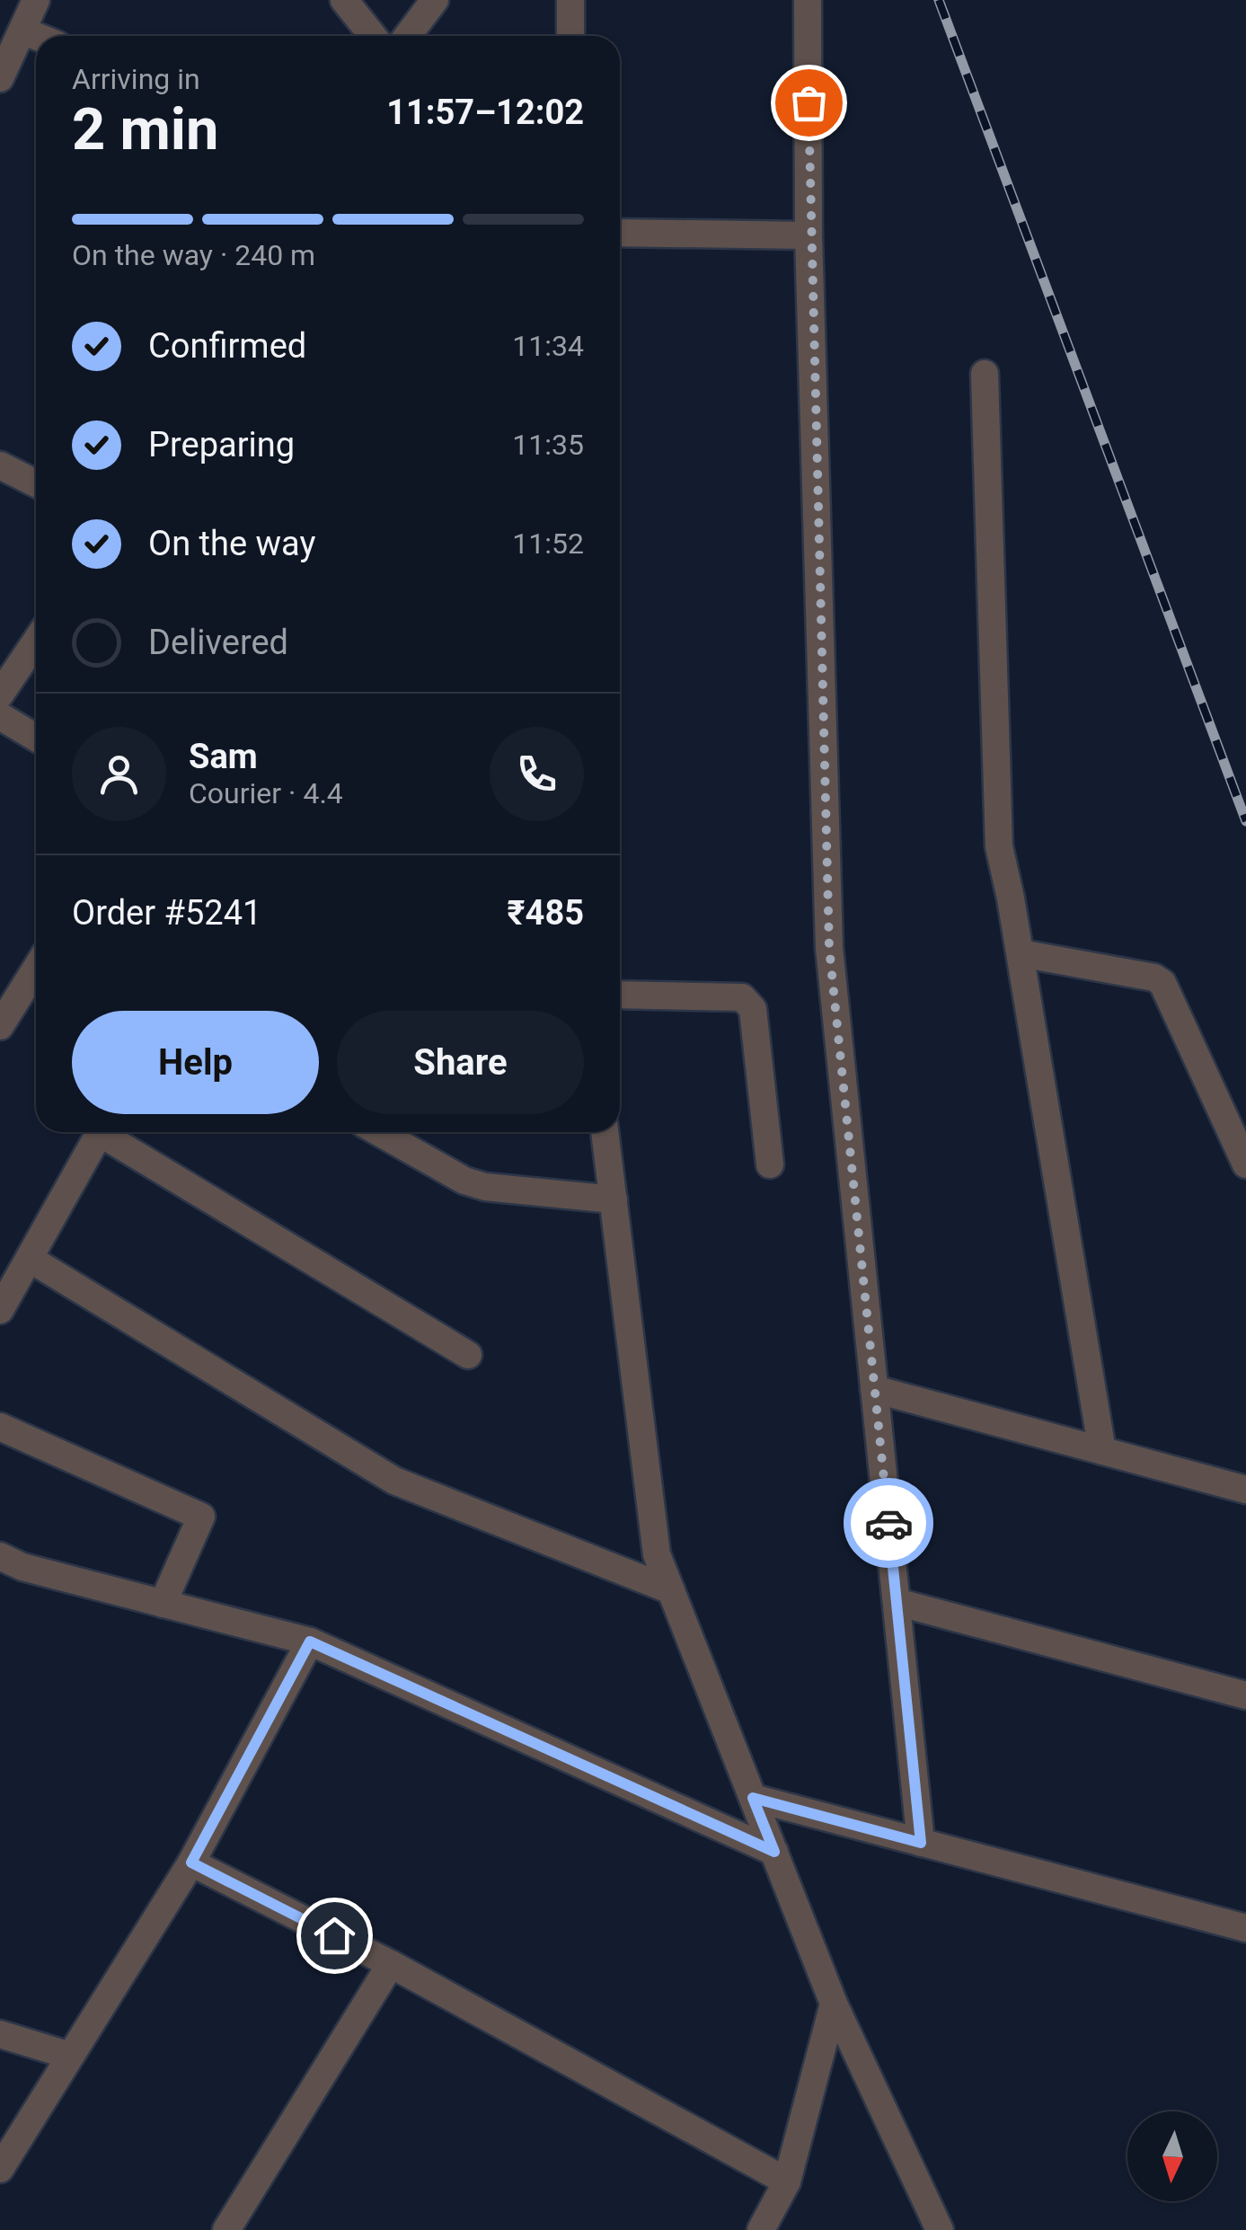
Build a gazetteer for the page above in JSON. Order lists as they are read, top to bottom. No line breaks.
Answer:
{"north":"bottom","page":{"heading":["2 min","Arriving in","11:57–12:02"],"panel":["Sam","Courier · 4.4","Order #5241","₹485"],"bar":"On the way · 240 m","list":[["Confirmed","11:34"],["Preparing","11:35"],["On the way","11:52"],"Delivered"],"buttons":["Help","Share"]}}
